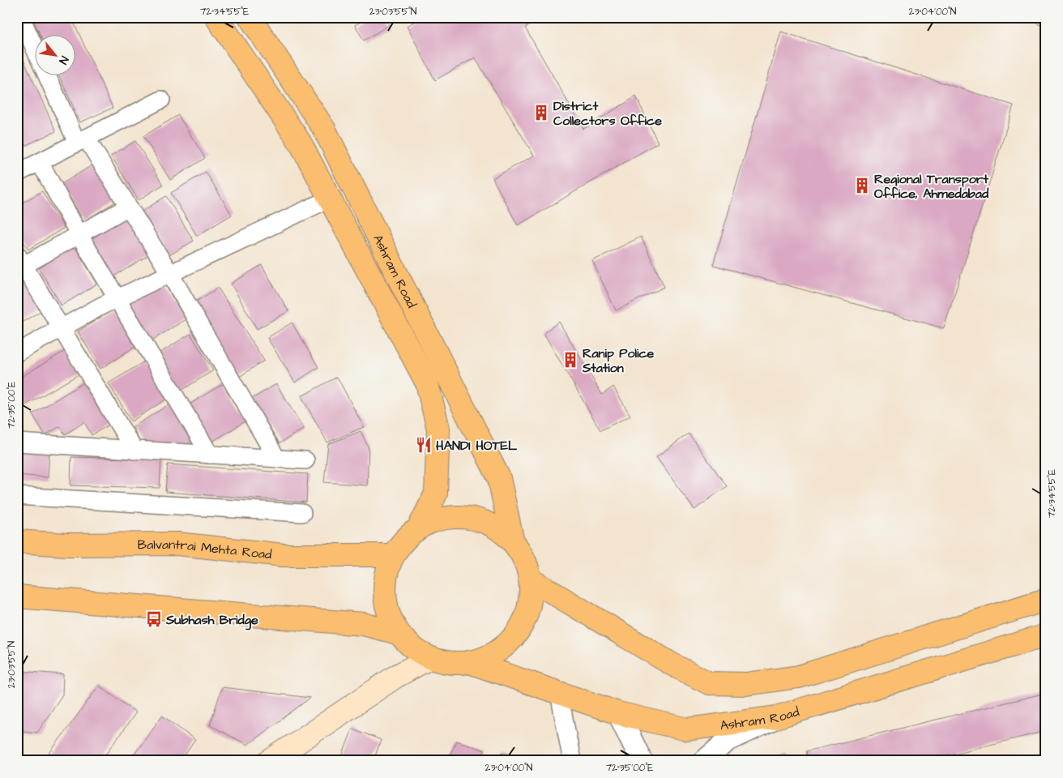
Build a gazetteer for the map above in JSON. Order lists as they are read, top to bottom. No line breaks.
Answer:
{"streets":{"main road":["Ashram Road","Balvantrai Mehta Road"]},"places":{"building":["District Collectors Office","Regional Transport Office, Ahmedabad","Ranip Police Station"],"restaurant":["HANDI HOTEL"],"bus stop":["Subhash Bridge"]},"north":"bottom right","coordinates":["72°34'55\"E","23°03'55\"N","23°04'00\"N","72°35'00\"E"]}
